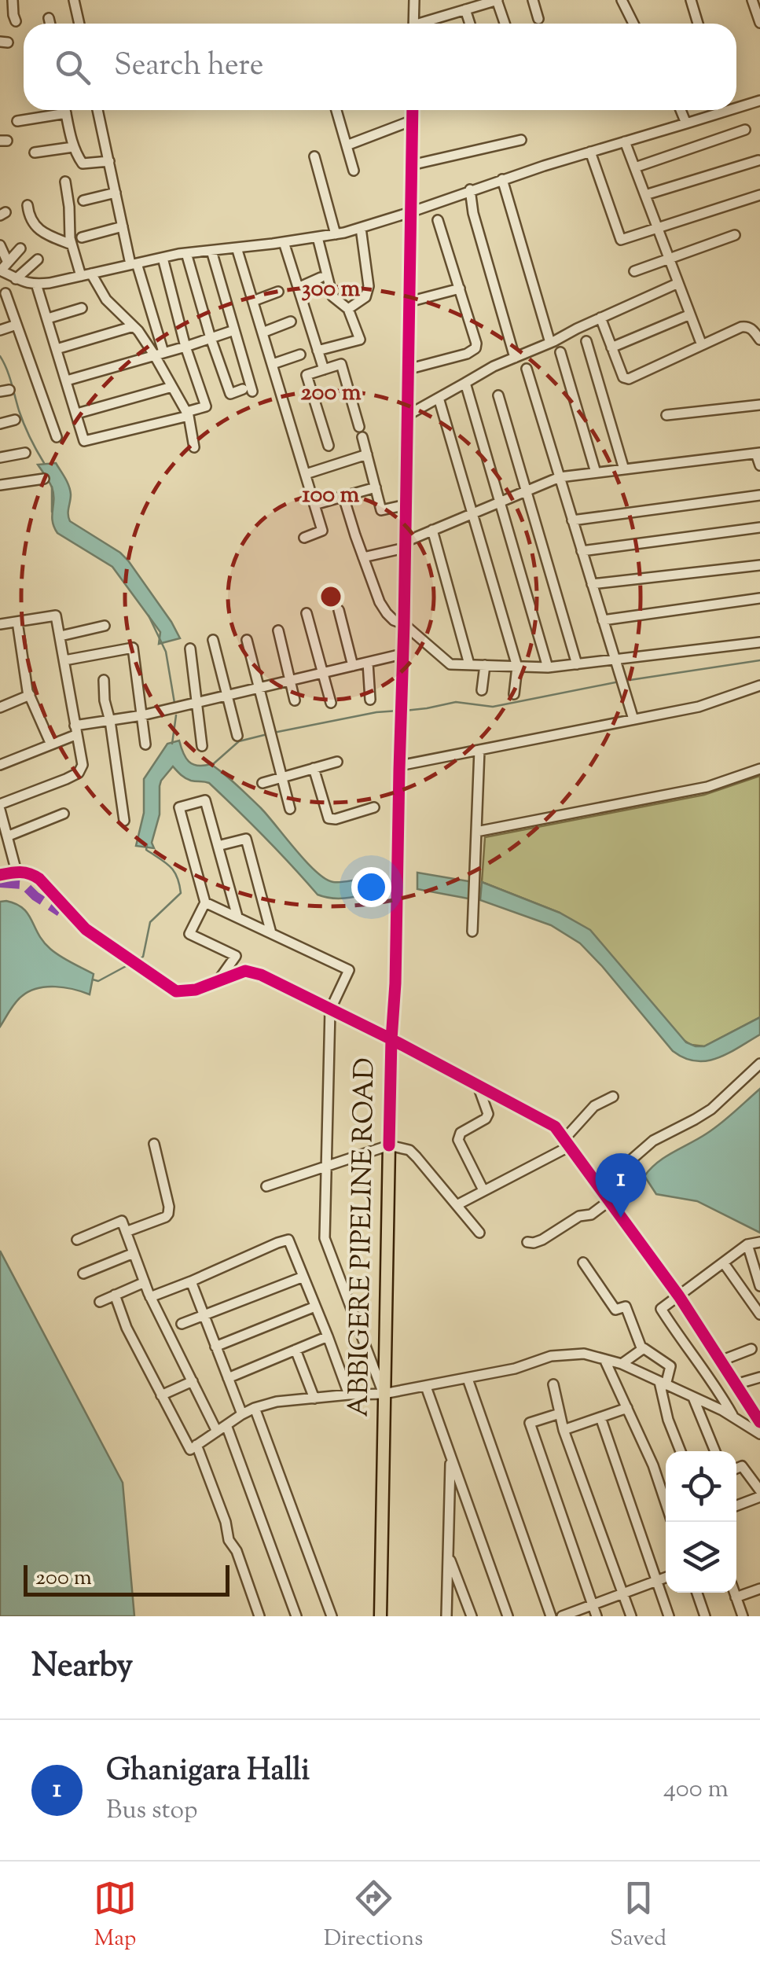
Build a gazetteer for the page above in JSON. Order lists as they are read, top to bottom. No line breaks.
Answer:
{"streets":{"main road":["ABBIGERE PIPELINE ROAD"]},"scale_bar":"200 m","page":{"search":"Search here","pins":"1","scale":"200 m","heading":"Nearby","list":[{"mark":"1","name":"Ghanigara Halli","note":"Bus stop","value":"400 m"}],"nav":["Map","Directions","Saved"]},"rings":["300 m","200 m","100 m"]}
